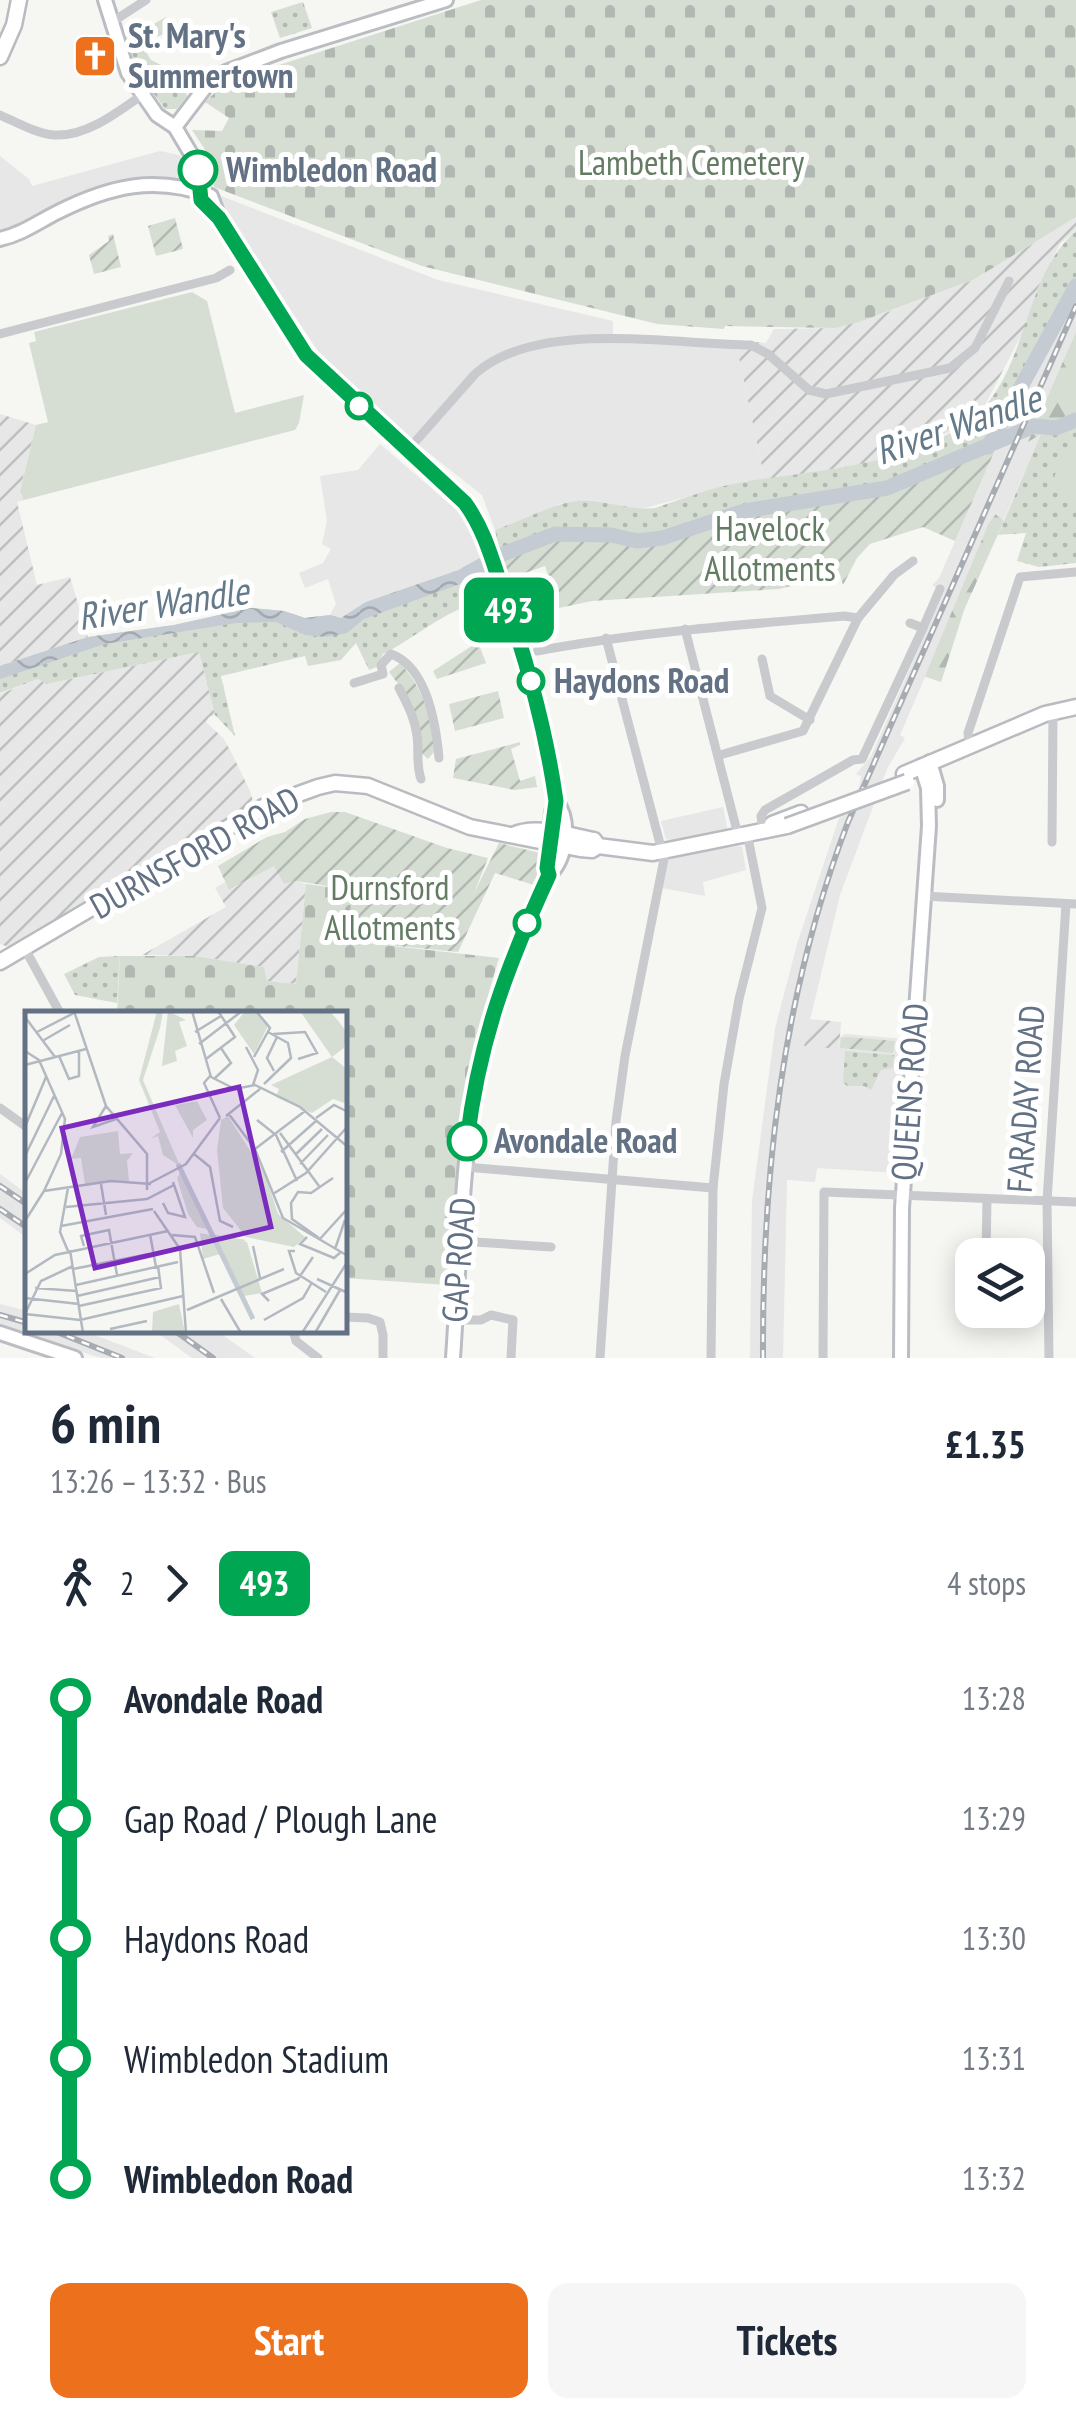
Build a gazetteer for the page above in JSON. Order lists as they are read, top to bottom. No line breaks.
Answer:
{"streets":{"main road":["DURNSFORD ROAD","QUEENS ROAD","GAP ROAD"],"street":["FARADAY ROAD"]},"crossings":[["DURNSFORD ROAD","GAP ROAD"]],"water":["River Wandle"],"parks":["Lambeth Cemetery","Havelock Allotments","Durnsford Allotments"],"places":{"church":["St. Mary's Summertown"],"other":["Wimbledon Road","Haydons Road","Avondale Road"]},"lines":["bus line 493"],"page":{"on_map":"493","heading":["6 min","13:26 – 13:32 · Bus","£1.35"],"legs":["2","493","4 stops"],"list":[{"name":"Avondale Road","value":"13:28"},{"name":"Gap Road / Plough Lane","value":"13:29"},{"name":"Haydons Road","value":"13:30"},{"name":"Wimbledon Stadium","value":"13:31"},{"name":"Wimbledon Road","value":"13:32"}],"buttons":["Start","Tickets"]}}
